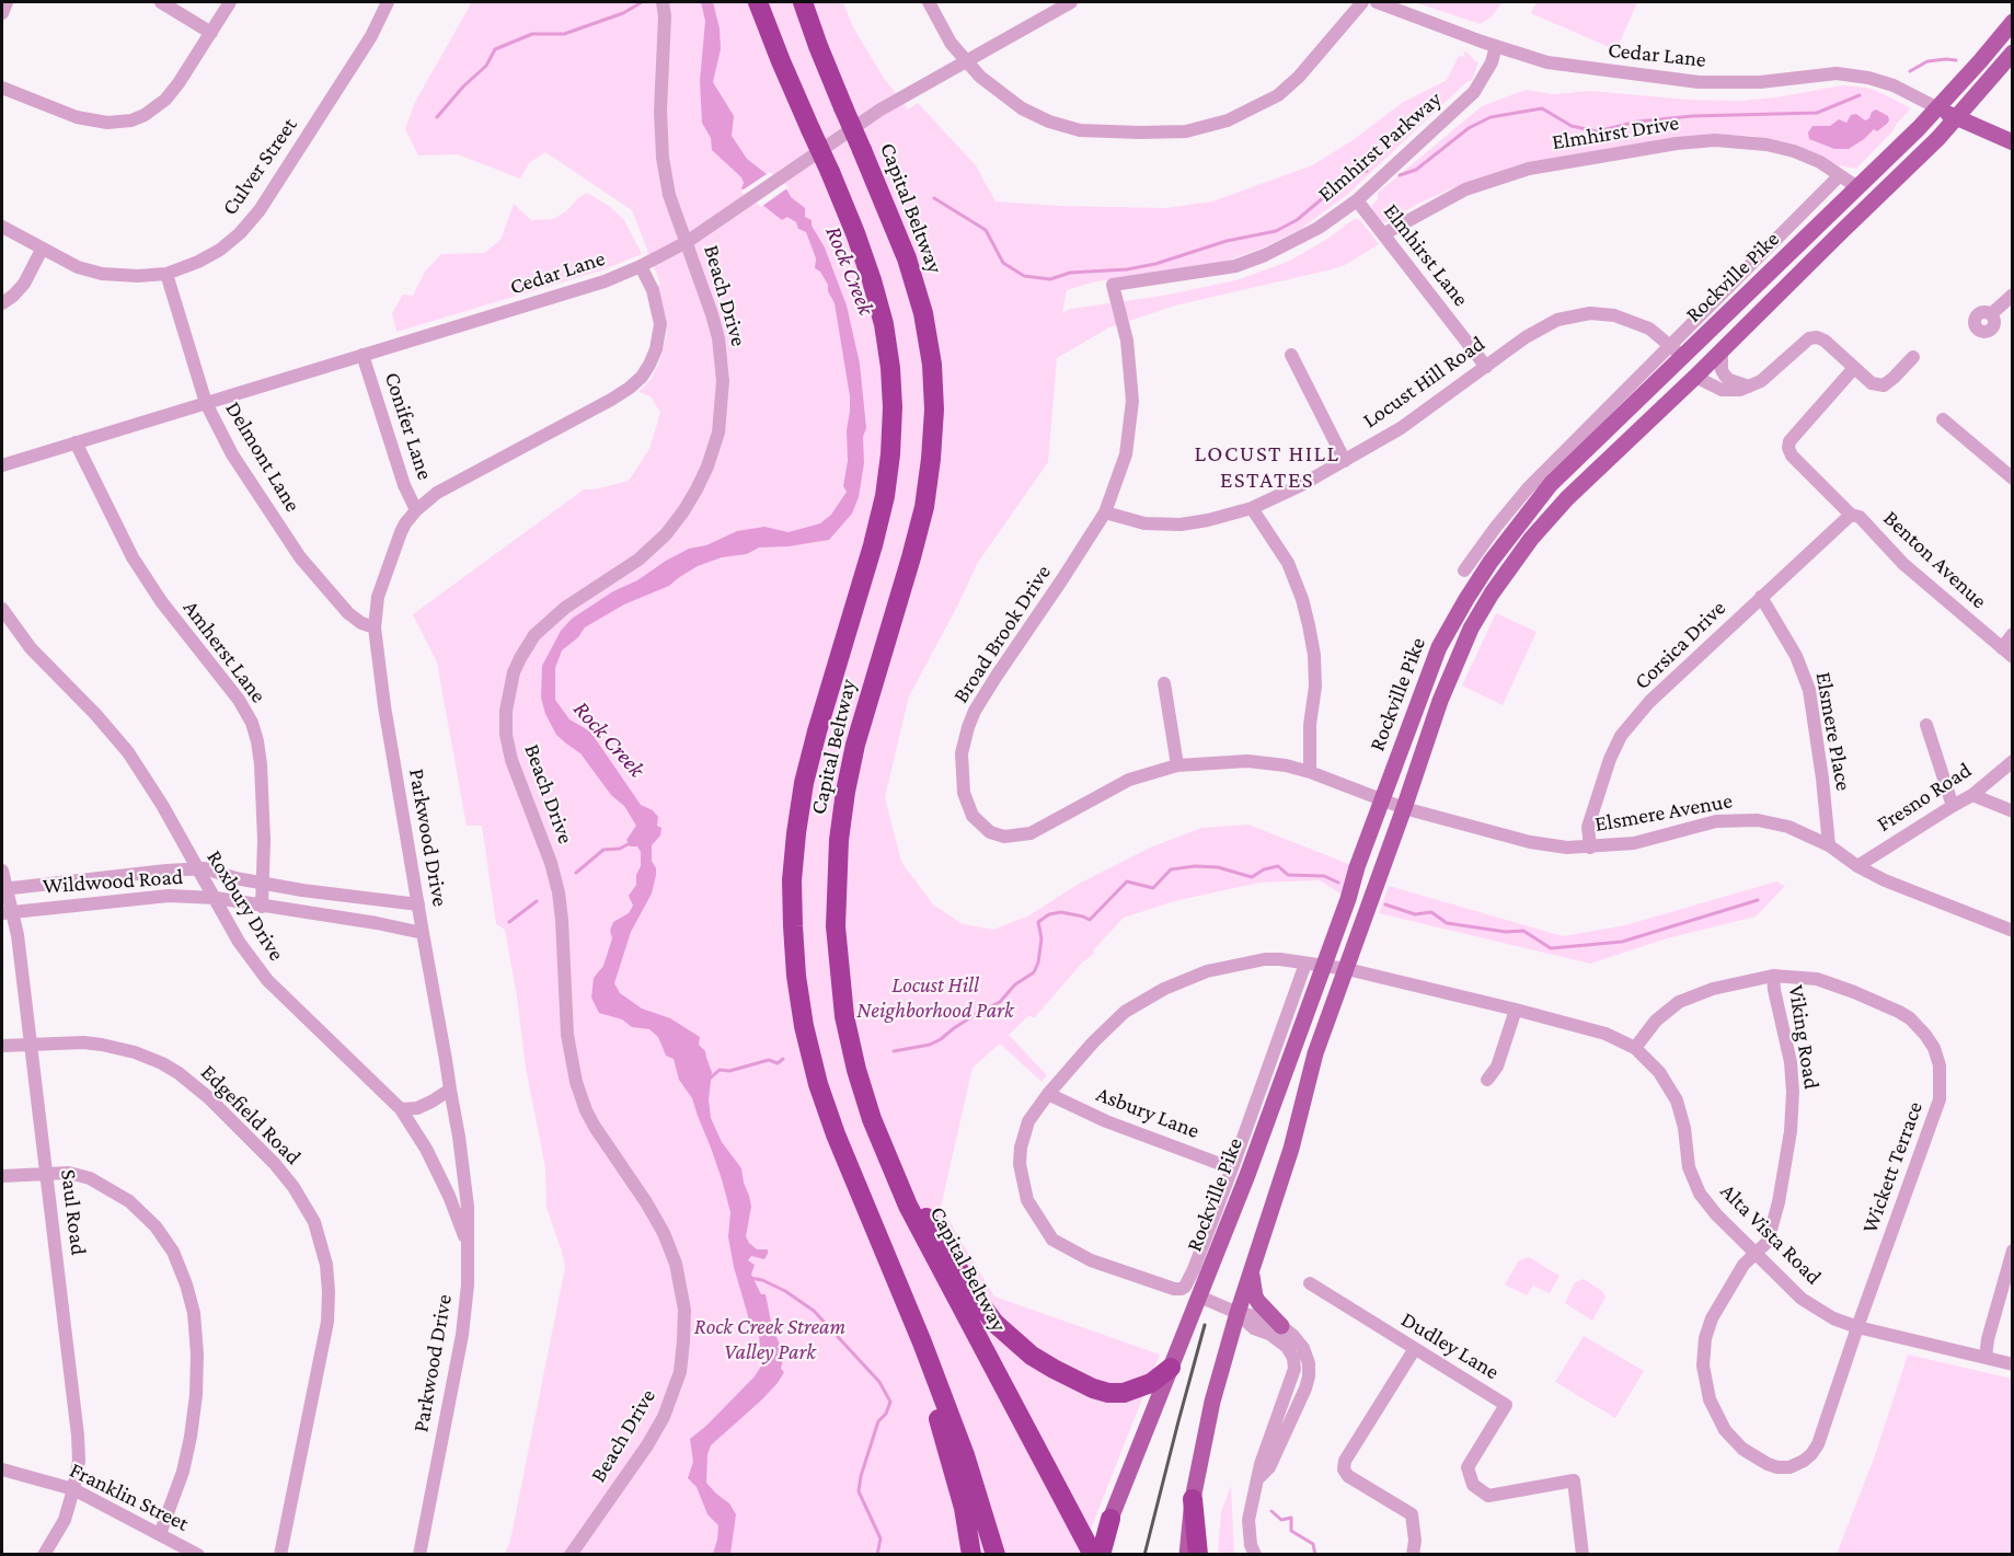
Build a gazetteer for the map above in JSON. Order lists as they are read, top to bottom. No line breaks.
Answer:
{"streets":{"highway":["Capital Beltway"],"main road":["Rockville Pike"],"street":["Cedar Lane","Elmhirst Drive","Elmhirst Parkway","Culver Street","Elmhirst Lane","Beach Drive","Locust Hill Road","Conifer Lane","Delmont Lane","Benton Avenue","Broad Brook Drive","Corsica Drive","Amherst Lane","Elsmere Place","Fresno Road","Elsmere Avenue","Parkwood Drive","Wildwood Road","Roxbury Drive","Viking Road","Asbury Lane","Edgefield Road","Wickett Terrace","Saul Road","Alta Vista Road","Dudley Lane","Franklin Street"]},"crossings":[["Cedar Lane","Elmhirst Parkway"],["Cedar Lane","Rockville Pike"],["Cedar Lane","Beach Drive"],["Cedar Lane","Conifer Lane"],["Cedar Lane","Delmont Lane"],["Cedar Lane","Amherst Lane"],["Cedar Lane","Parkwood Drive"],["Elmhirst Drive","Elmhirst Lane"],["Elmhirst Drive","Rockville Pike"],["Elmhirst Parkway","Elmhirst Lane"],["Elmhirst Parkway","Broad Brook Drive"],["Culver Street","Delmont Lane"],["Elmhirst Lane","Locust Hill Road"],["Rockville Pike","Locust Hill Road"],["Rockville Pike","Elsmere Avenue"],["Rockville Pike","Asbury Lane"],["Rockville Pike","Alta Vista Road"],["Locust Hill Road","Broad Brook Drive"],["Conifer Lane","Parkwood Drive"],["Delmont Lane","Parkwood Drive"],["Benton Avenue","Corsica Drive"],["Broad Brook Drive","Elsmere Avenue"],["Corsica Drive","Elsmere Place"],["Corsica Drive","Elsmere Avenue"],["Amherst Lane","Wildwood Road"],["Elsmere Place","Elsmere Avenue"],["Fresno Road","Elsmere Avenue"],["Parkwood Drive","Wildwood Road"],["Parkwood Drive","Roxbury Drive"],["Wildwood Road","Roxbury Drive"],["Wildwood Road","Saul Road"],["Viking Road","Wickett Terrace"],["Viking Road","Alta Vista Road"],["Asbury Lane","Alta Vista Road"],["Edgefield Road","Saul Road"],["Wickett Terrace","Alta Vista Road"],["Saul Road","Franklin Street"]],"districts":["LOCUST HILL ESTATES"],"water":["Rock Creek"],"parks":["Locust Hill Neighborhood Park","Rock Creek Stream Valley Park"]}
